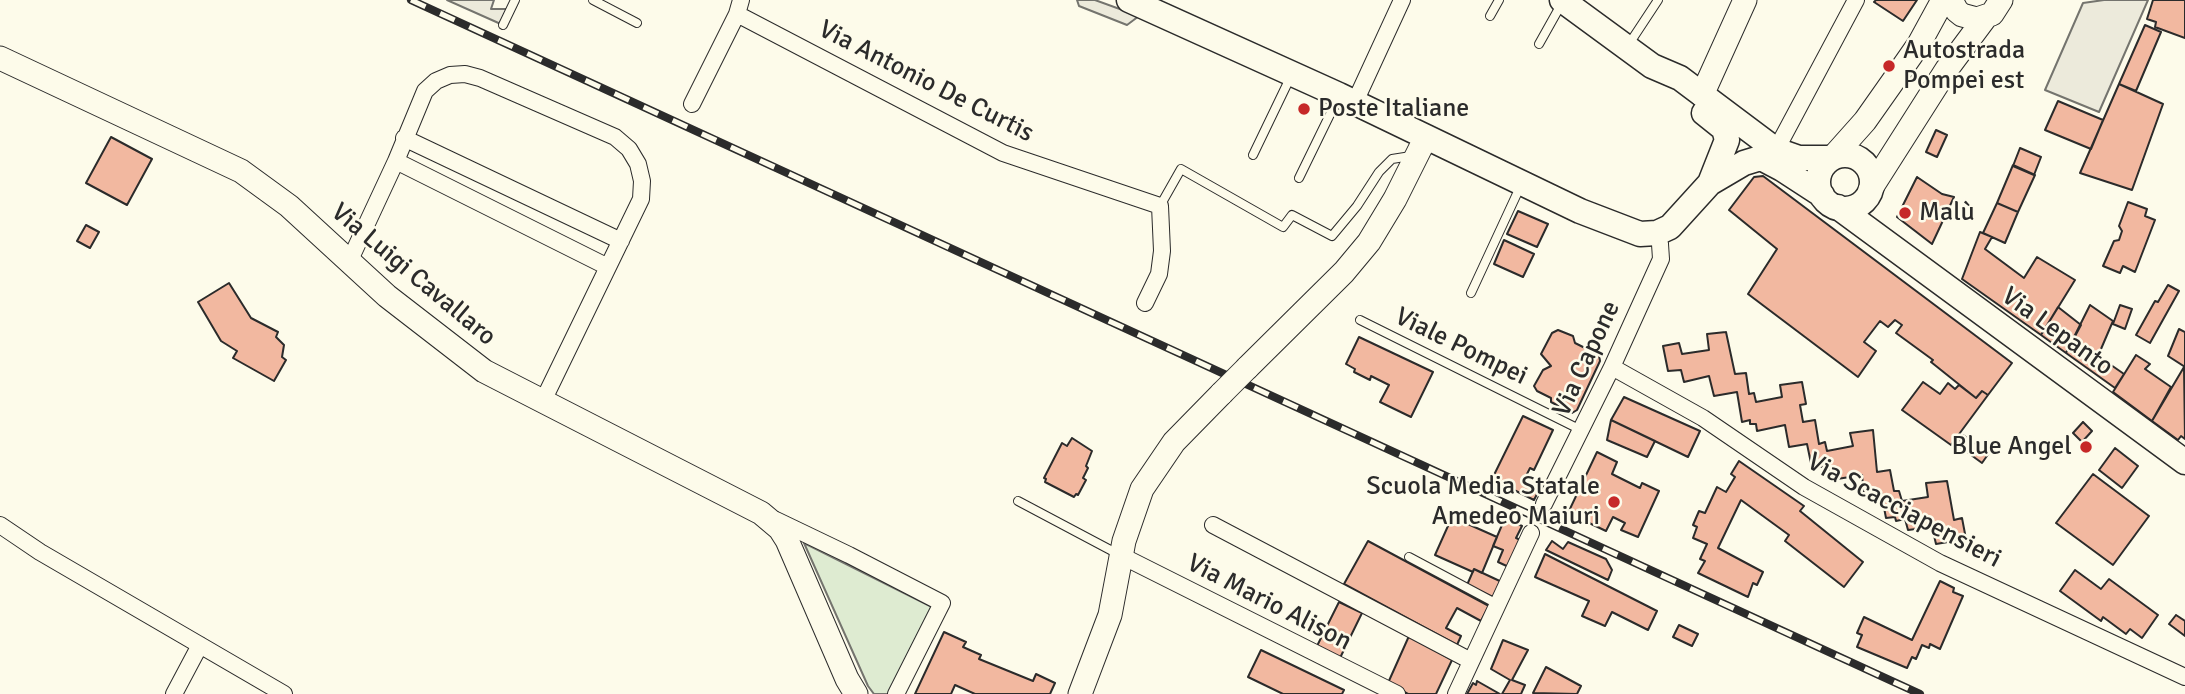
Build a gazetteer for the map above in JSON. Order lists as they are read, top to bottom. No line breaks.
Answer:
{"streets":{"main road":["Via Lepanto"],"street":["Via Antonio De Curtis","Via Luigi Cavallaro","Via Capone","Via Scacciapensieri","Via Mario Alison"],"lane":["Viale Pompei"]},"crossings":[["Viale Pompei","Via Capone"],["Via Capone","Via Scacciapensieri"]],"places":["Autostrada Pompei est","Poste Italiane","Malù","Blue Angel","Scuola Media Statale Amedeo Maiuri"]}
